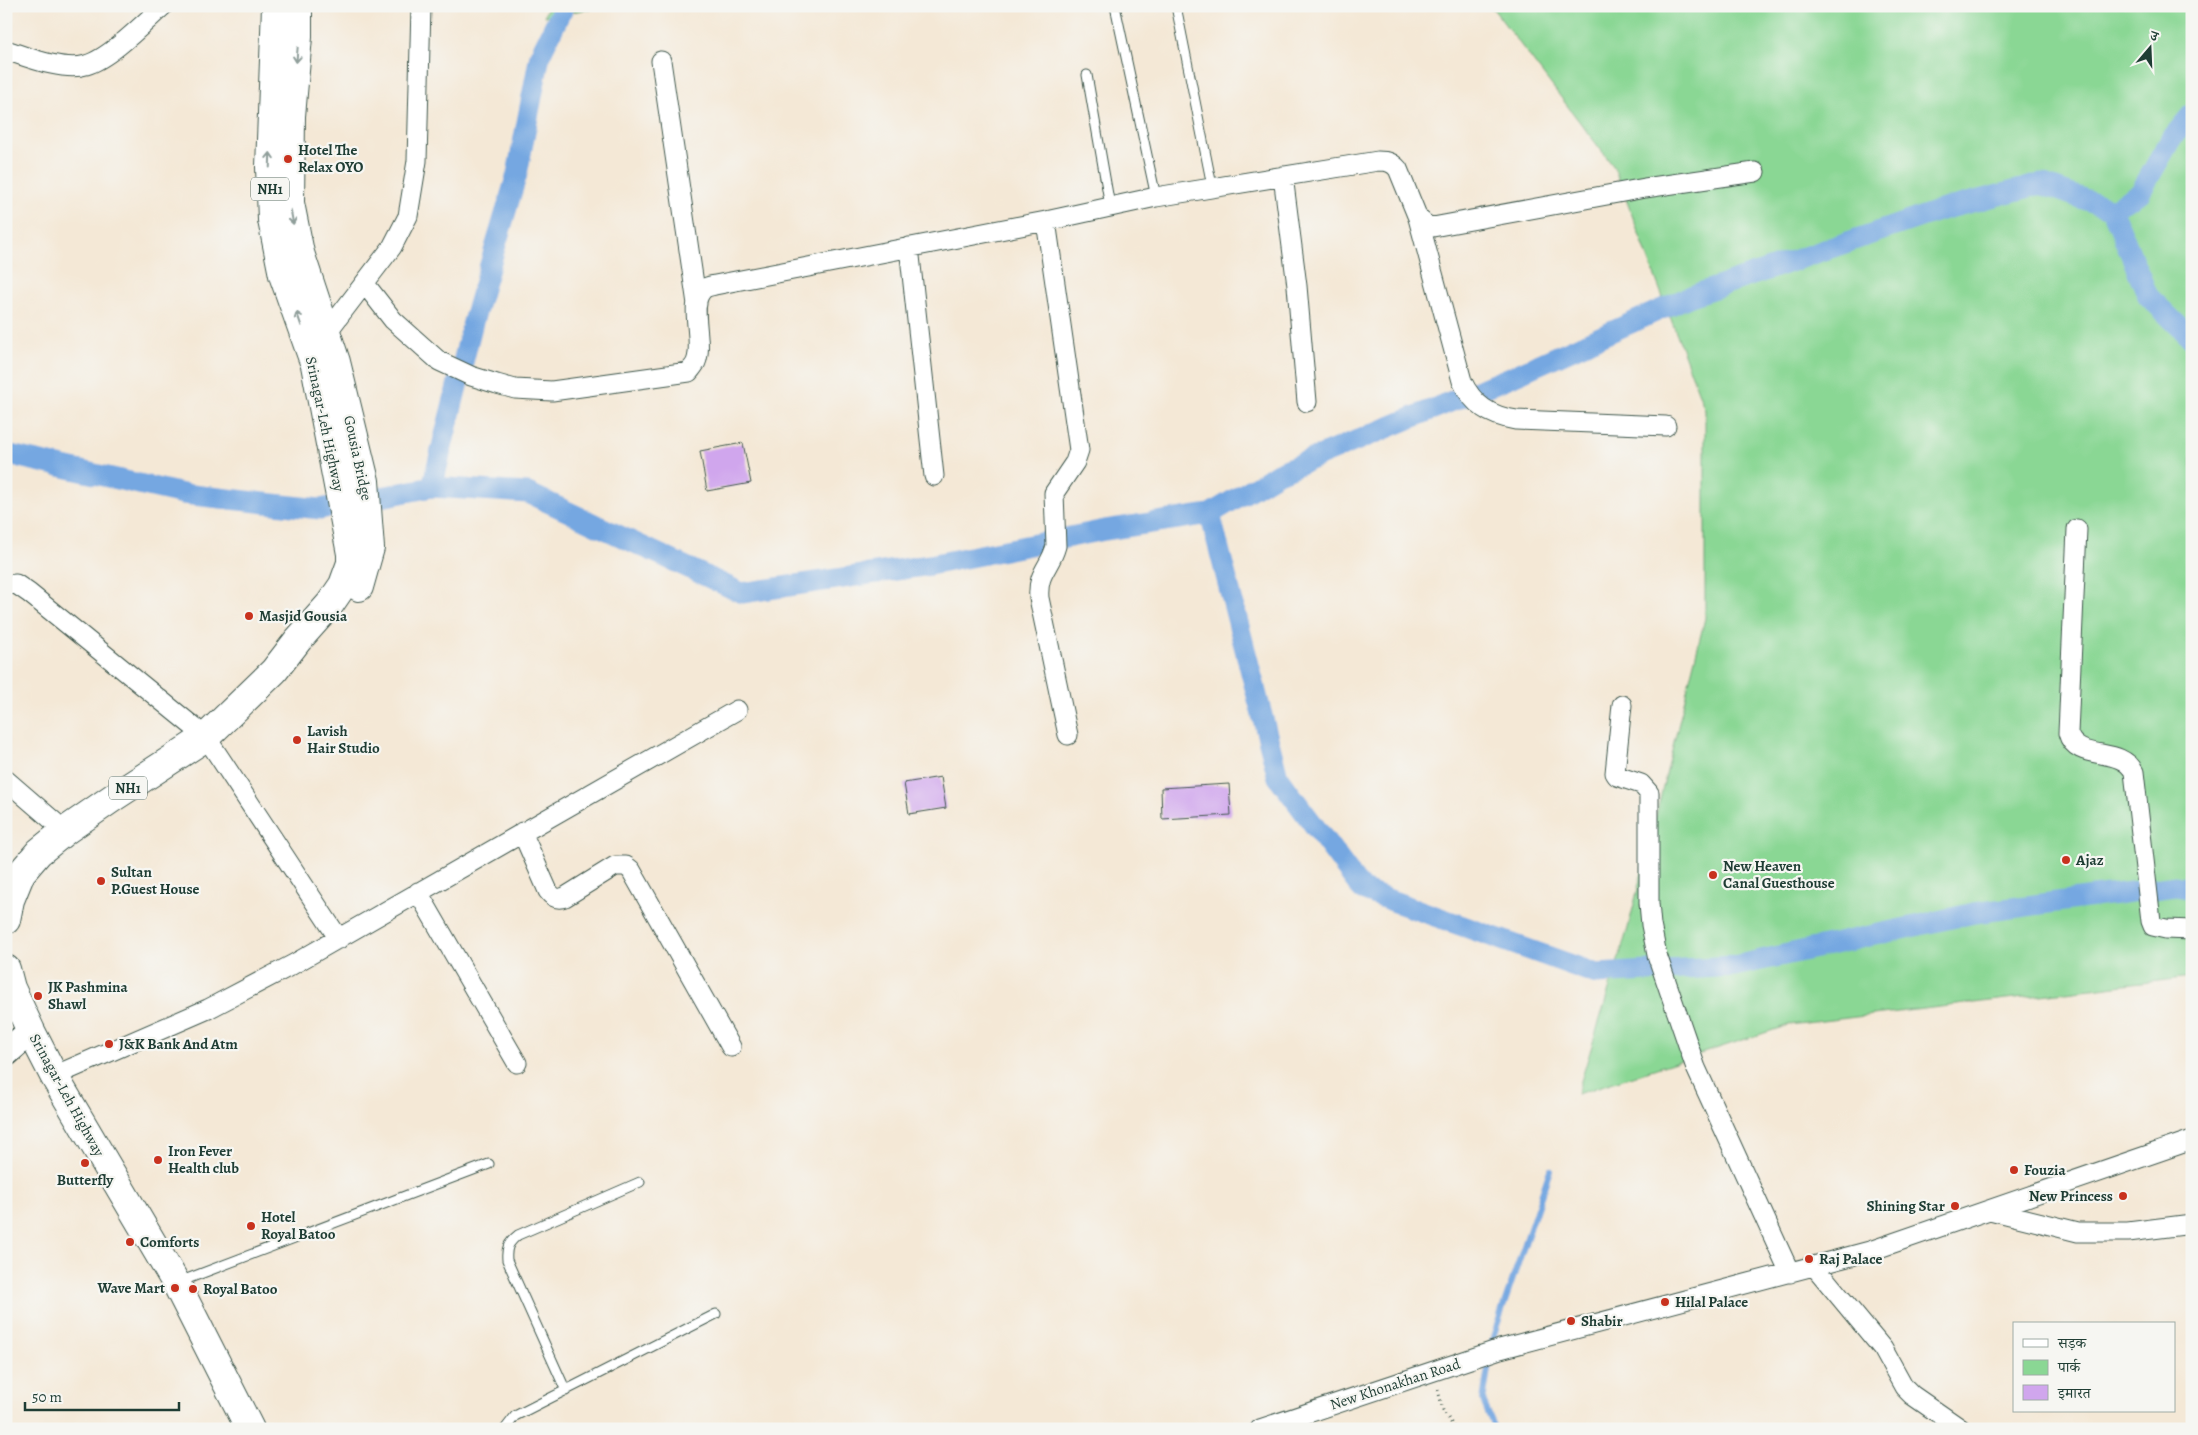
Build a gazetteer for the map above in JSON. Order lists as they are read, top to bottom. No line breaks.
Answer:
{"streets":{"highway":["NH1","Srinagar-Leh Highway","Gousia Bridge"],"street":["New Khonakhan Road"]},"crossings":[["NH1","Srinagar-Leh Highway"],["NH1","Gousia Bridge"],["Srinagar-Leh Highway","Gousia Bridge"]],"places":["Hotel The Relax OYO","Masjid Gousia","Lavish Hair Studio","Ajaz","New Heaven Canal Guesthouse","Sultan P.Guest House","JK Pashmina Shawl","J&K Bank And Atm","Iron Fever Health club","Butterfly","Fouzia","New Princess","Shining Star","Hotel Royal Batoo","Comforts","Raj Palace","Wave Mart","Royal Batoo","Hilal Palace","Shabir"],"legend":["सड़क","पार्क","इमारत"],"scale_bar":"50 m","north":"top"}
